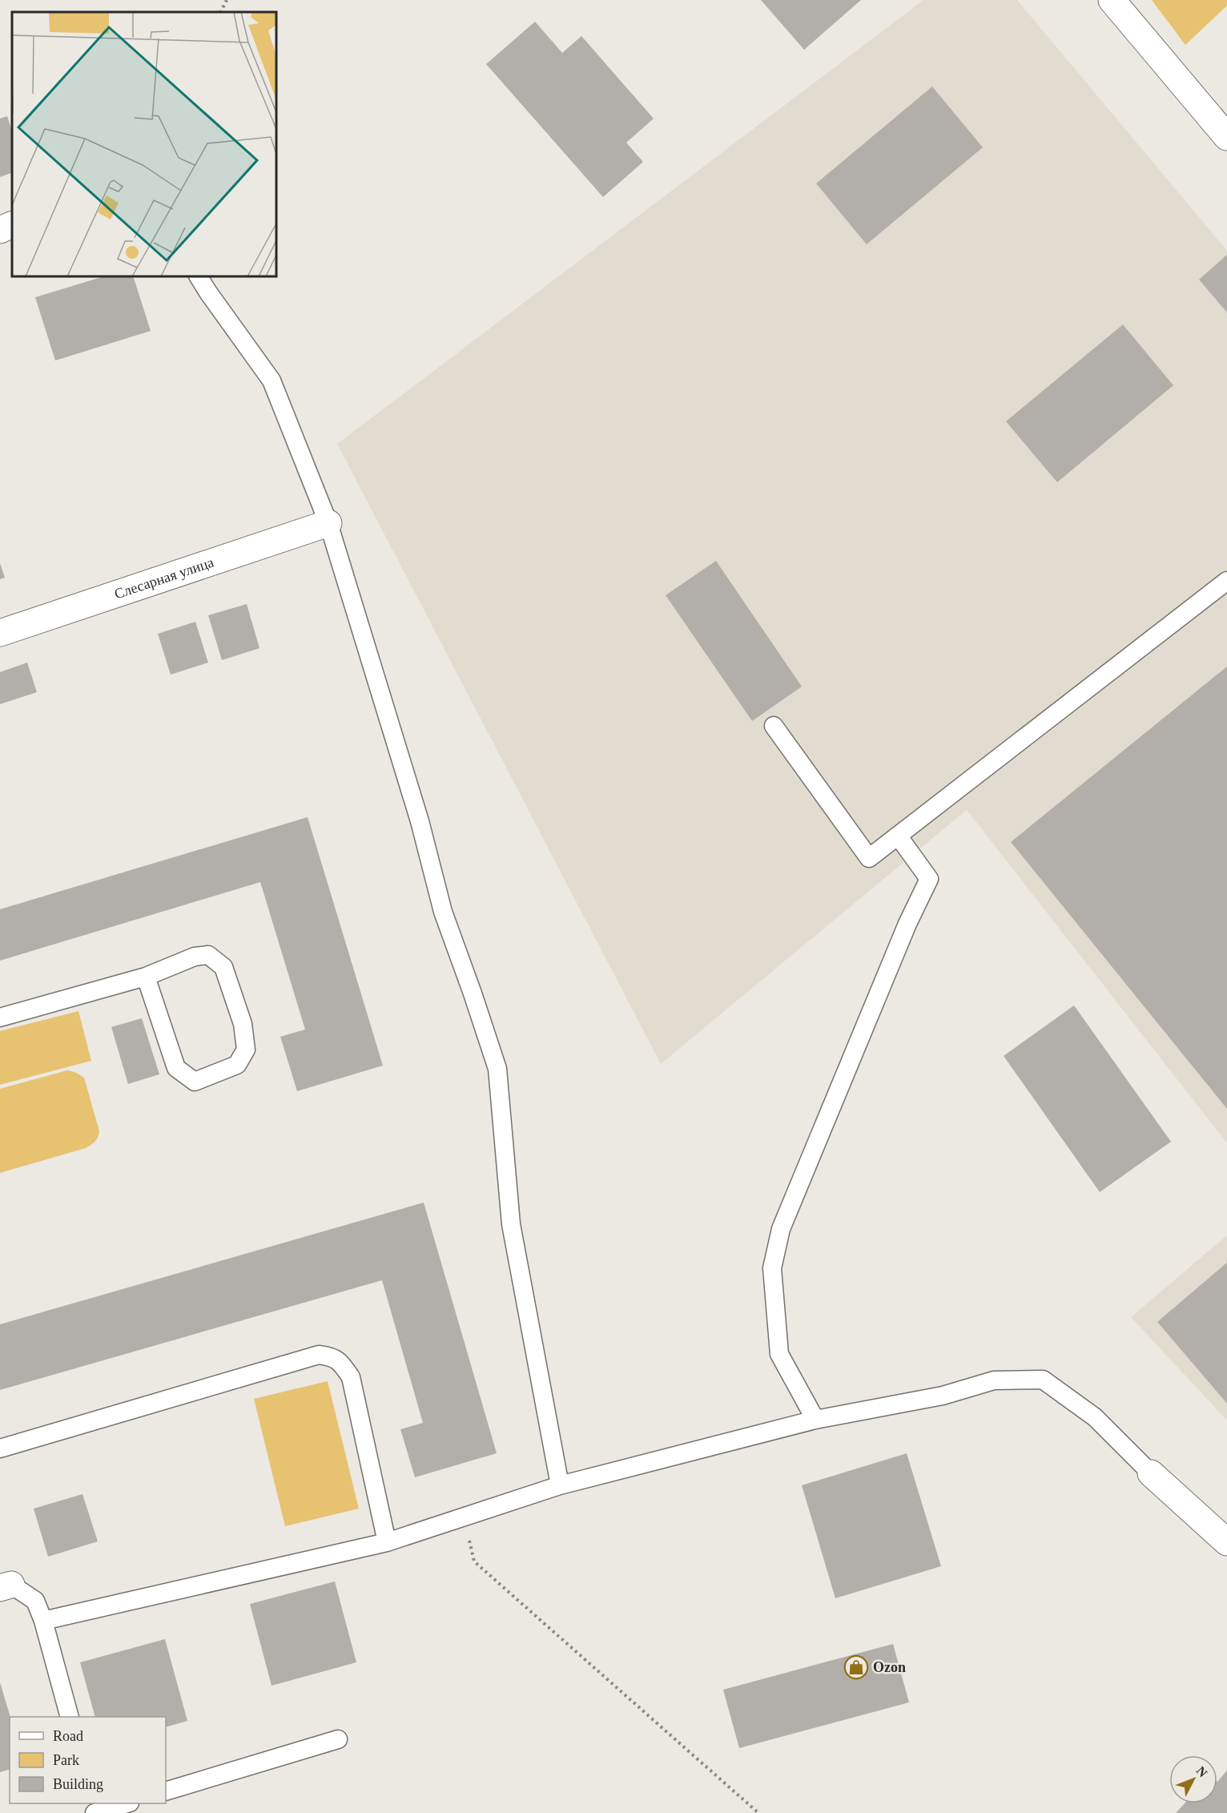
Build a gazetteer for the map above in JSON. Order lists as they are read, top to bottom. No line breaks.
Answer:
{"streets":{"street":["Слесарная улица"]},"places":{"shop":["Ozon"]},"legend":["Road","Park","Building"],"north":"top right"}
